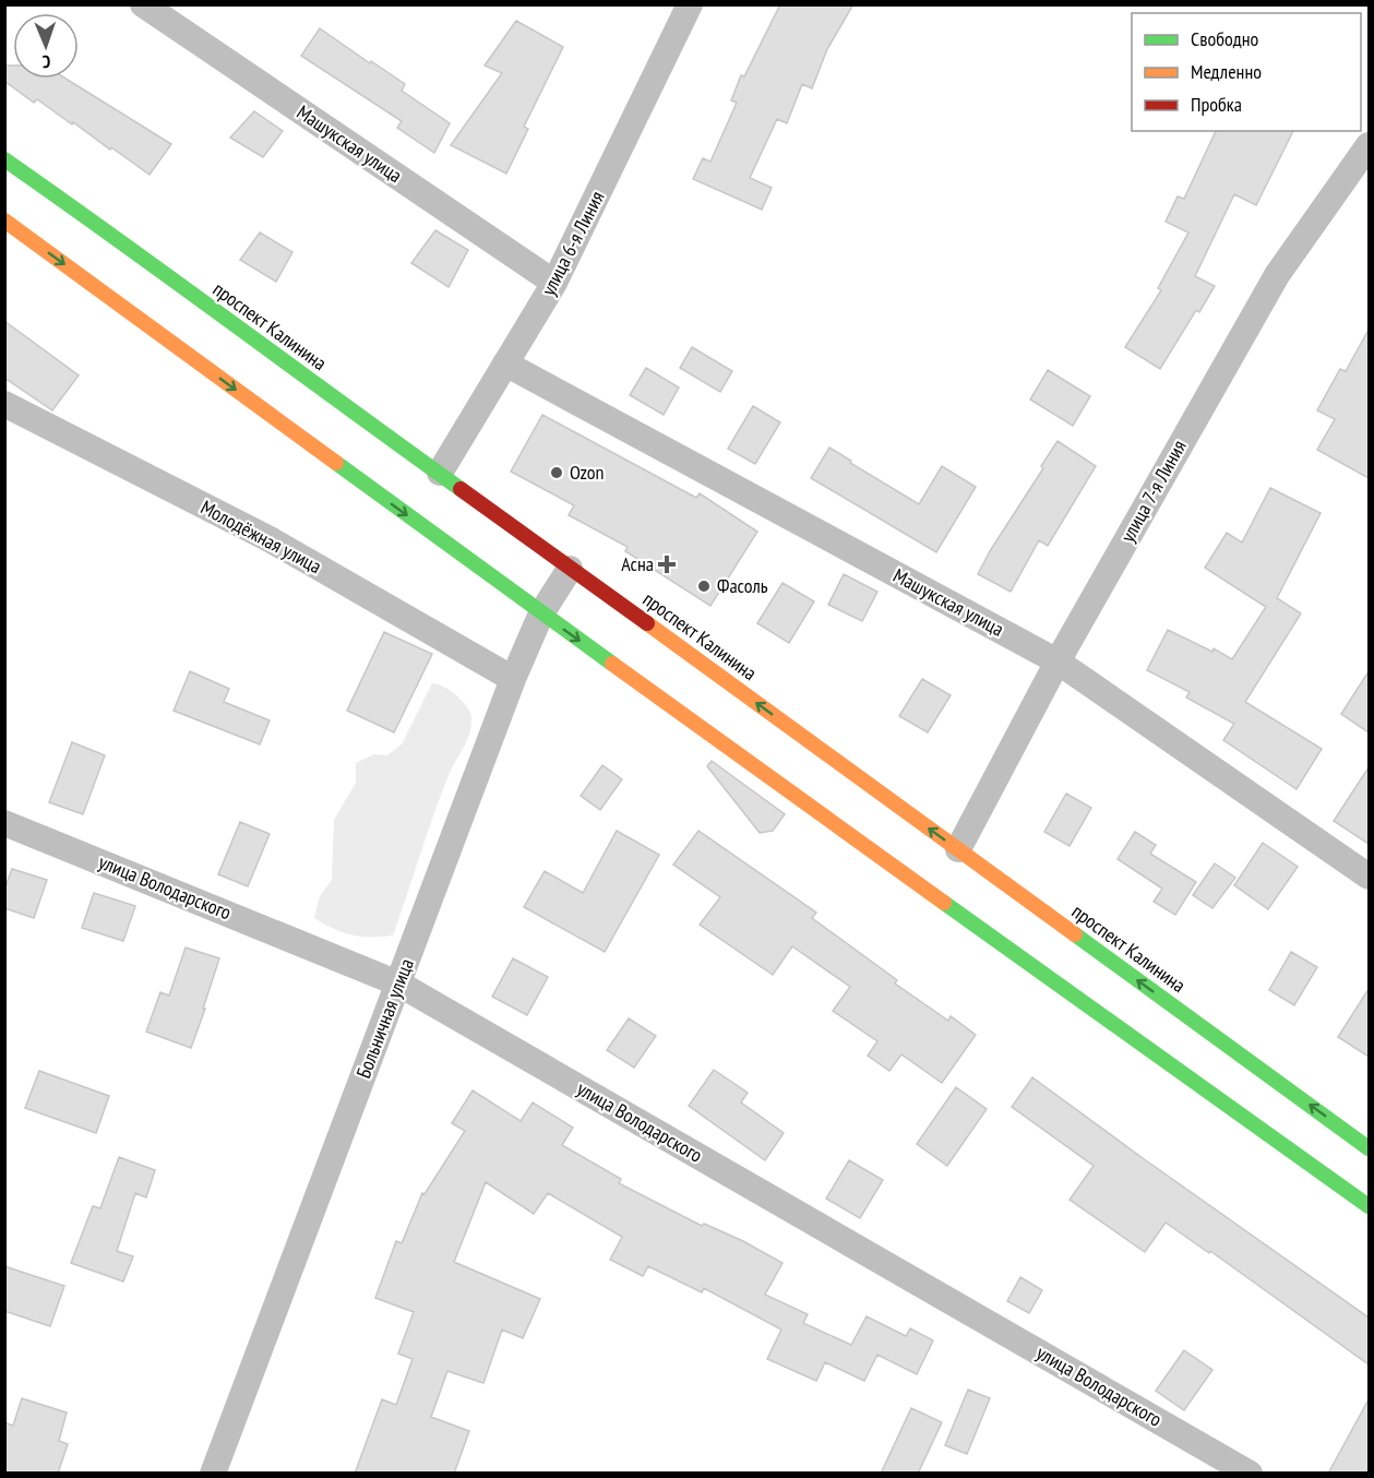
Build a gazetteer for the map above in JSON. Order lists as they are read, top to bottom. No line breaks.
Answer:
{"streets":{"main road":["проспект Калинина"],"street":["Машукская улица","улица 6-я Линия","улица 7-я Линия","Молодёжная улица","улица Володарского","Больничная улица"]},"crossings":[["Машукская улица","улица 6-я Линия"],["Машукская улица","улица 7-я Линия"],["улица 6-я Линия","проспект Калинина"],["проспект Калинина","улица 7-я Линия"],["проспект Калинина","Больничная улица"],["Молодёжная улица","Больничная улица"],["улица Володарского","Больничная улица"]],"places":{"other":["Ozon","Фасоль"],"health":["Асна"]},"legend":["Свободно","Медленно","Пробка"],"north":"bottom"}
